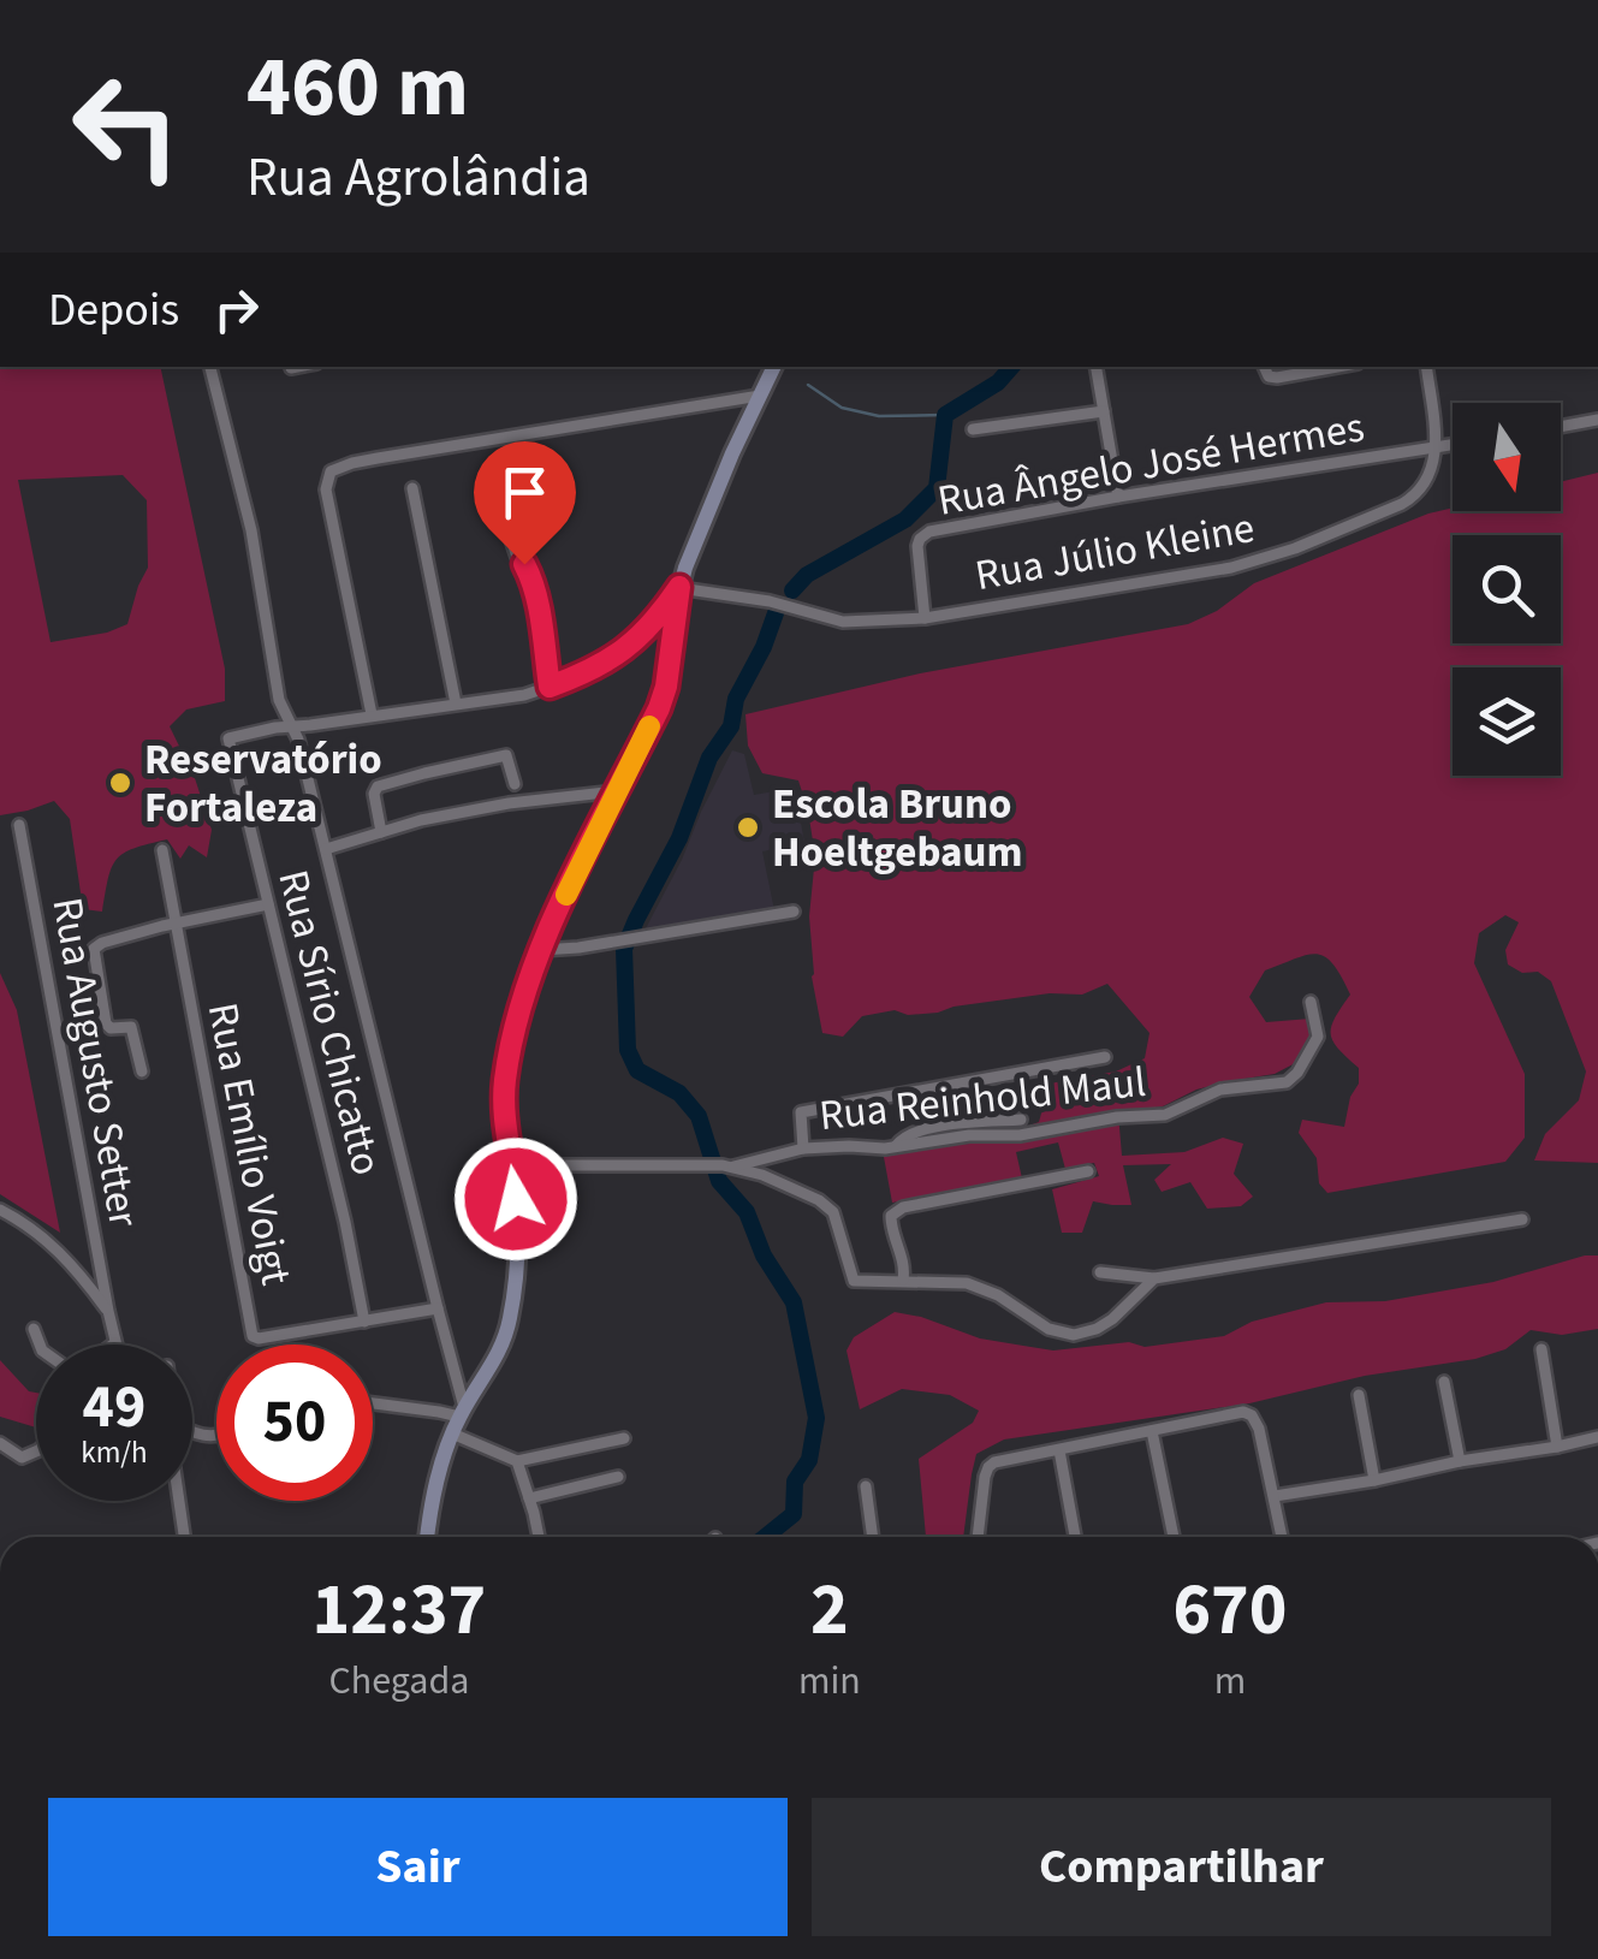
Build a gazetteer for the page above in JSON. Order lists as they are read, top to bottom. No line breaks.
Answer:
{"streets":{"street":["Rua Ângelo José Hermes","Rua Júlio Kleine","Rua Sírio Chicatto","Rua Augusto Setter","Rua Reinhold Maul","Rua Emílio Voigt"]},"crossings":[["Rua Ângelo José Hermes","Rua Júlio Kleine"],["Rua Sírio Chicatto","Rua Emílio Voigt"]],"places":["Reservatório Fortaleza","Escola Bruno Hoeltgebaum"],"north":"bottom","page":{"turn":["460 m","Rua Agrolândia"],"then":"Depois","speed":"49 km/h","limit":"50","eta":["12:37","Chegada","2","min","670","m"],"buttons":["Sair","Compartilhar"]}}
